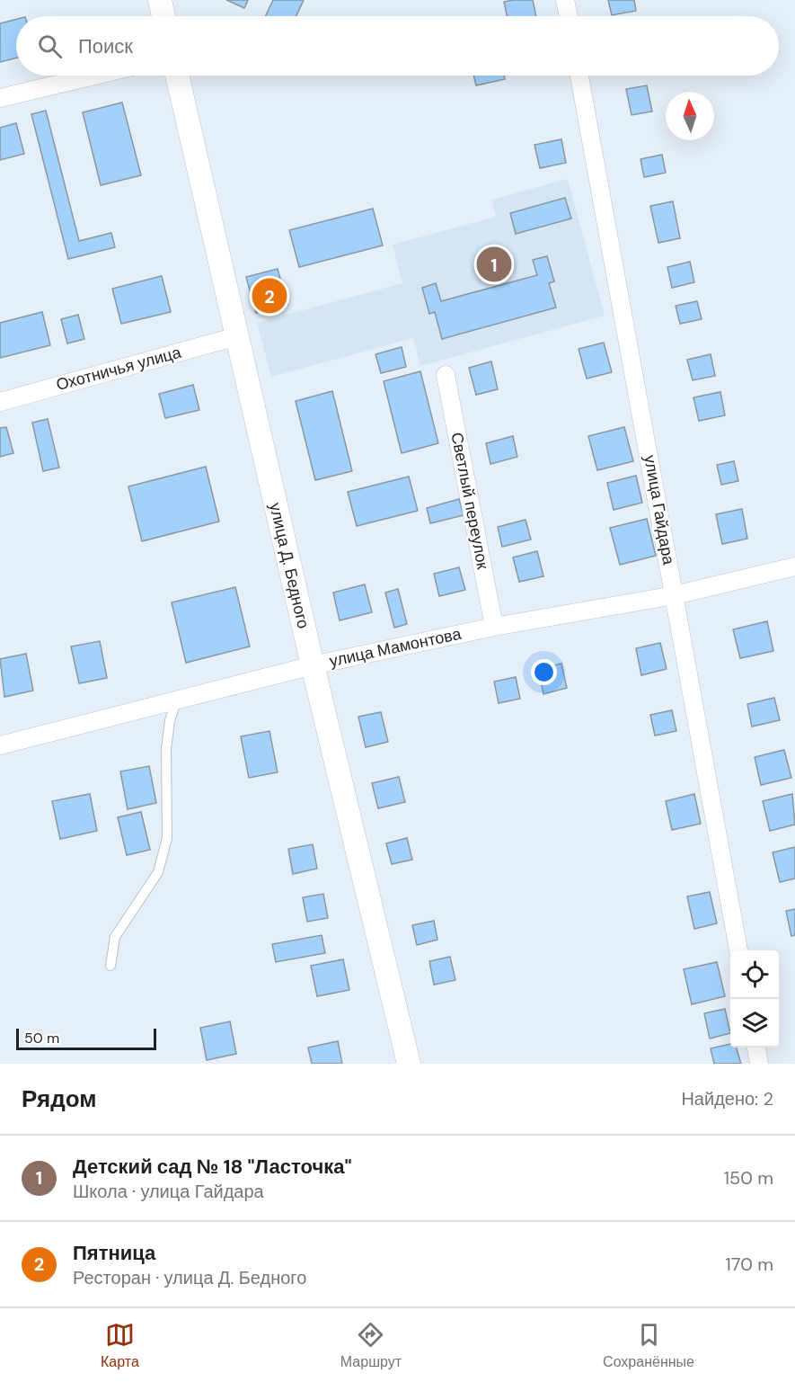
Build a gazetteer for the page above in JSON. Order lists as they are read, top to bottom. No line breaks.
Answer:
{"streets":{"street":["Охотничья улица","Светлый переулок","улица Гайдара","улица Д. Бедного","улица Мамонтова"]},"crossings":[["Охотничья улица","улица Д. Бедного"],["Светлый переулок","улица Мамонтова"],["улица Гайдара","улица Мамонтова"],["улица Д. Бедного","улица Мамонтова"]],"scale_bar":"50 m","north":"top","page":{"search":"Поиск","pins":["1","2"],"scale":"50 m","heading":["Рядом","Найдено: 2"],"list":[{"mark":"1","name":"Детский сад № 18 \"Ласточка\"","note":"Школа · улица Гайдара","value":"150 m"},{"mark":"2","name":"Пятница","note":"Ресторан · улица Д. Бедного","value":"170 m"}],"nav":["Карта","Маршрут","Сохранённые"]}}
